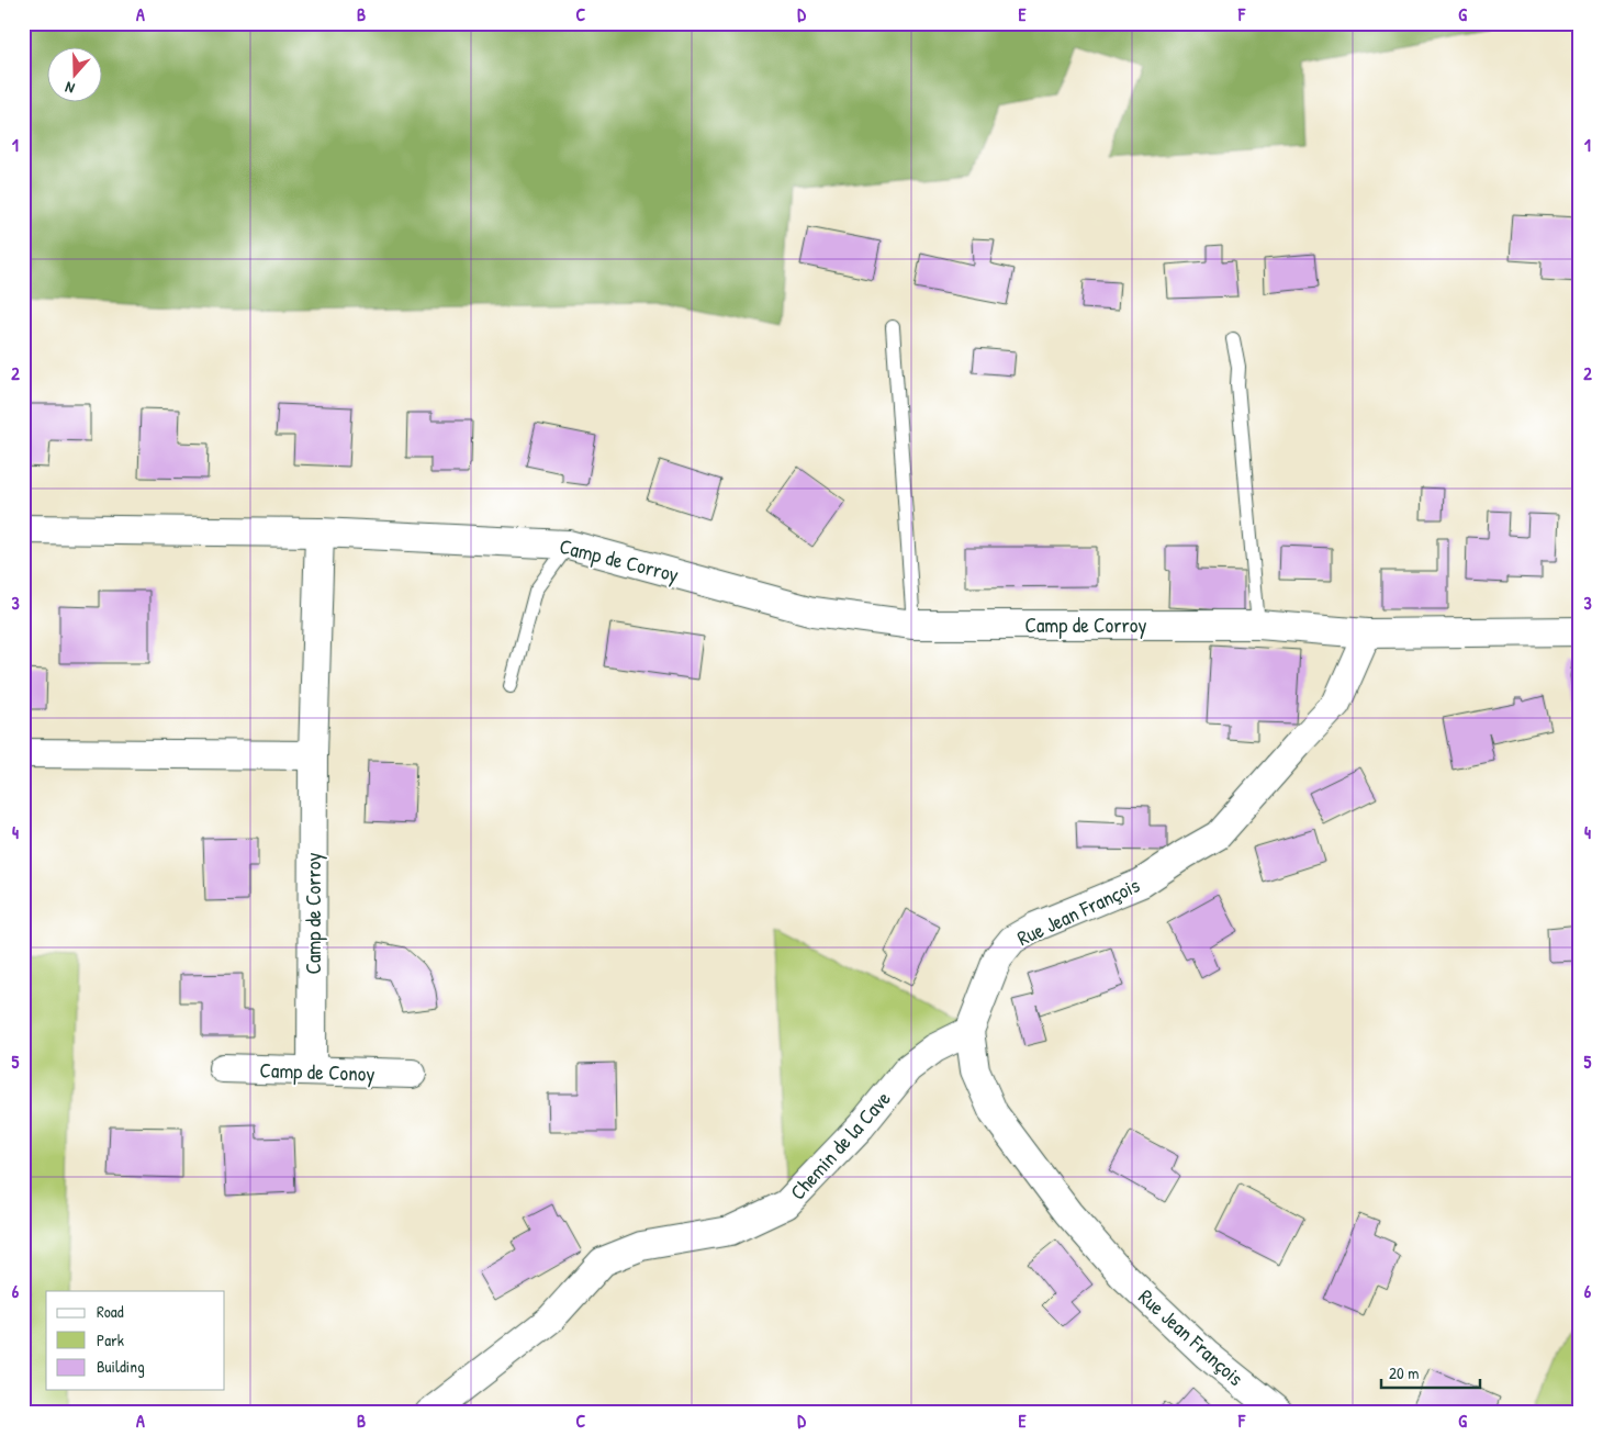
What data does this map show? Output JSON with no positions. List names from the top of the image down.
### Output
{
  "streets": {
    "street": [
      "Camp de Corroy",
      "Rue Jean François",
      "Camp de Conoy",
      "Chemin de la Cave"
    ]
  },
  "crossings": [
    ["Camp de Corroy", "Rue Jean François"],
    ["Camp de Corroy", "Camp de Conoy"],
    ["Rue Jean François", "Chemin de la Cave"]
  ],
  "legend": ["Road", "Park", "Building"],
  "scale_bar": "20 m",
  "north": "bottom",
  "grid": {
    "columns": [
      "A",
      "B",
      "C",
      "D",
      "E",
      "F",
      "G"
    ],
    "rows": [
      "1",
      "2",
      "3",
      "4",
      "5",
      "6"
    ]
  }
}
